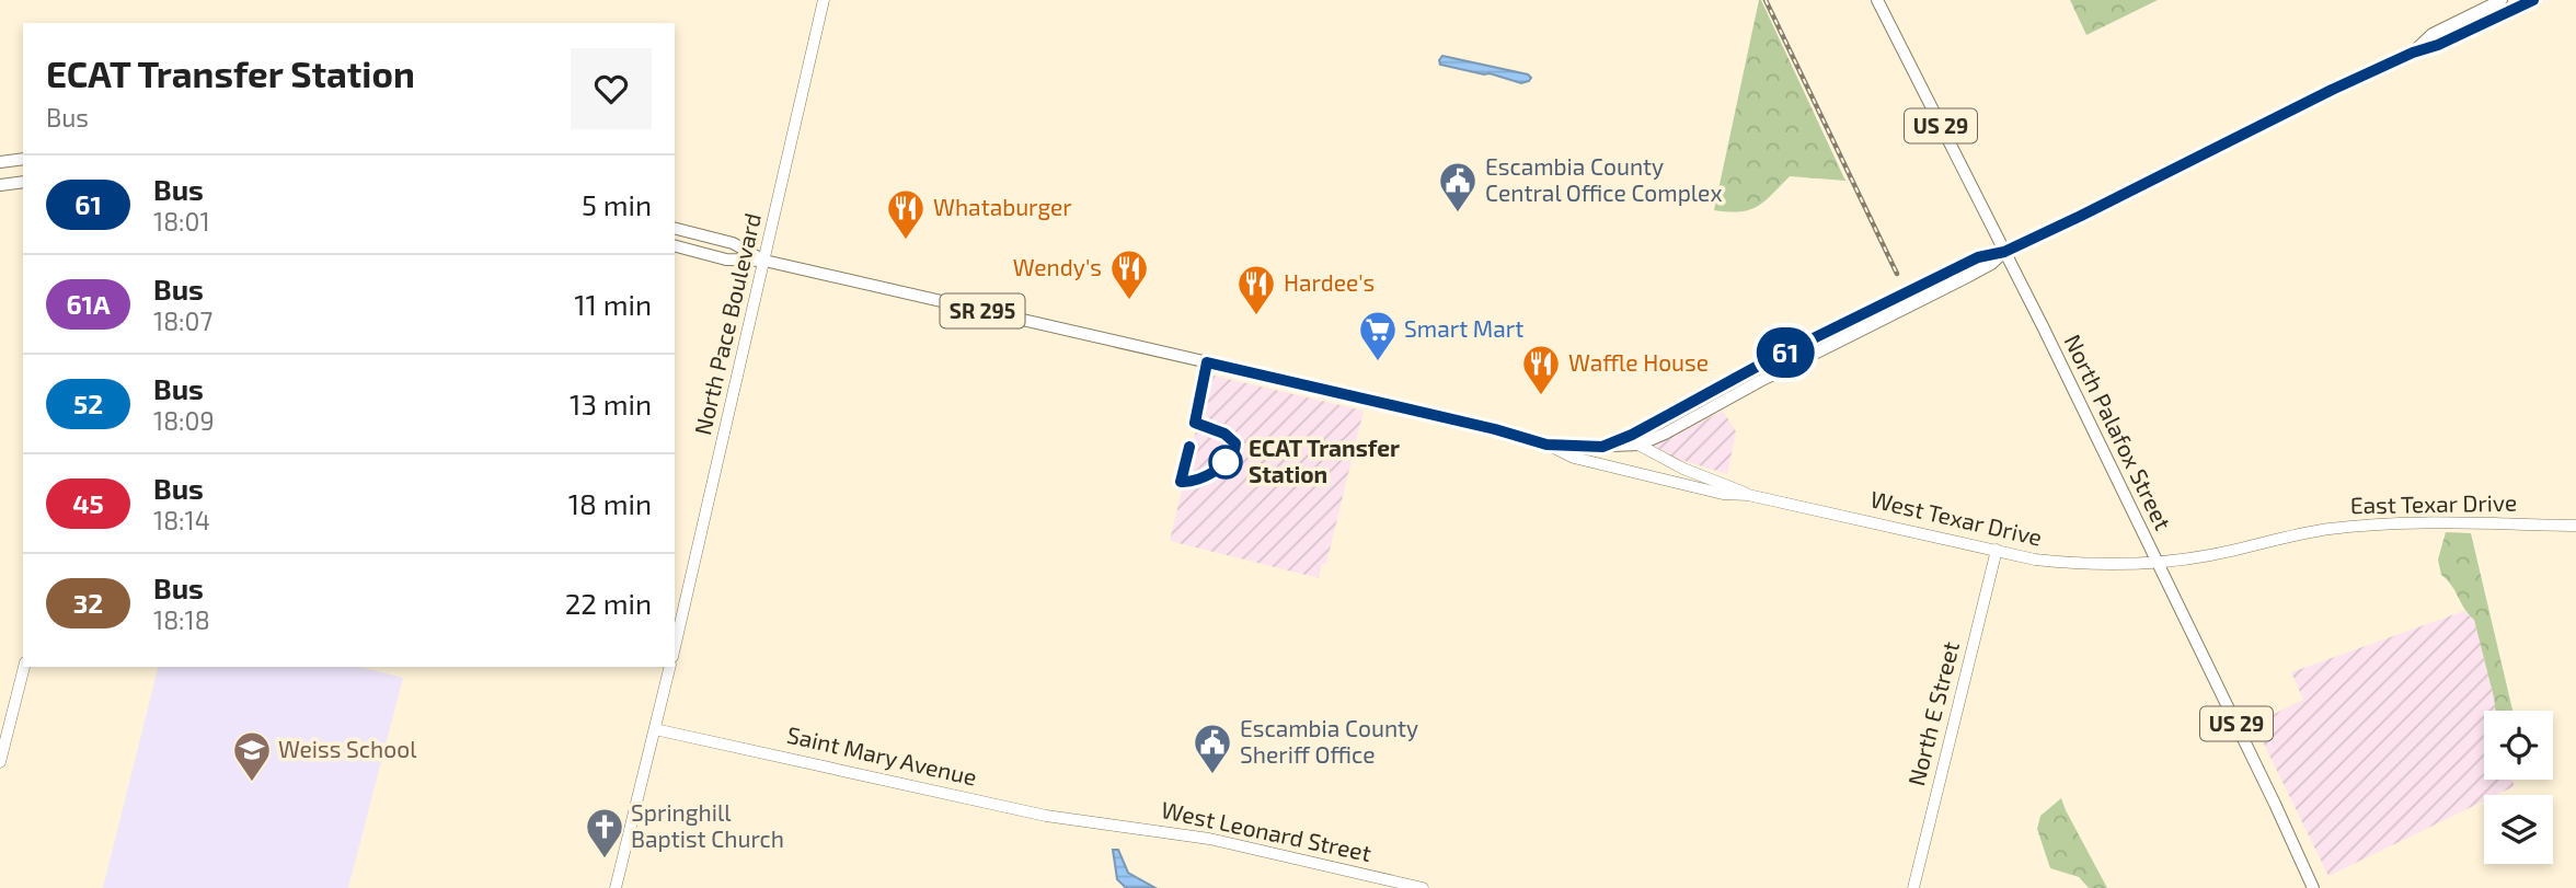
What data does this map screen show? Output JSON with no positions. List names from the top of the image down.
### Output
{
  "streets": {
    "main road": [
      "US 29",
      "SR 295",
      "North Pace Boulevard",
      "North Palafox Street",
      "East Texar Drive",
      "West Texar Drive",
      "North E Street",
      "Saint Mary Avenue",
      "West Leonard Street"
    ]
  },
  "crossings": [
    ["SR 295", "North Pace Boulevard"],
    ["SR 295", "North Palafox Street"],
    ["SR 295", "West Texar Drive"],
    ["North Palafox Street", "East Texar Drive"],
    ["North Palafox Street", "West Texar Drive"],
    ["East Texar Drive", "West Texar Drive"],
    ["West Texar Drive", "North E Street"],
    ["Saint Mary Avenue", "West Leonard Street"]
  ],
  "places": {
    "public building": ["Escambia County Central Office Complex", "Escambia County Sheriff Office"],
    "restaurant": [
      "Whataburger",
      "Wendy's",
      "Hardee's",
      "Waffle House"
    ],
    "supermarket": ["Smart Mart"],
    "other": ["ECAT Transfer Station"],
    "school or university": ["Weiss School"],
    "church": ["Springhill Baptist Church"]
  },
  "lines": ["bus line 61"],
  "page": {
    "on_map": "61",
    "heading": ["ECAT Transfer Station", "Bus"],
    "list": [
      {
        "mark": "61",
        "name": "Bus",
        "note": "18:01",
        "value": "5 min"
      },
      {
        "mark": "61A",
        "name": "Bus",
        "note": "18:07",
        "value": "11 min"
      },
      {
        "mark": "52",
        "name": "Bus",
        "note": "18:09",
        "value": "13 min"
      },
      {
        "mark": "45",
        "name": "Bus",
        "note": "18:14",
        "value": "18 min"
      },
      {
        "mark": "32",
        "name": "Bus",
        "note": "18:18",
        "value": "22 min"
      }
    ]
  }
}
